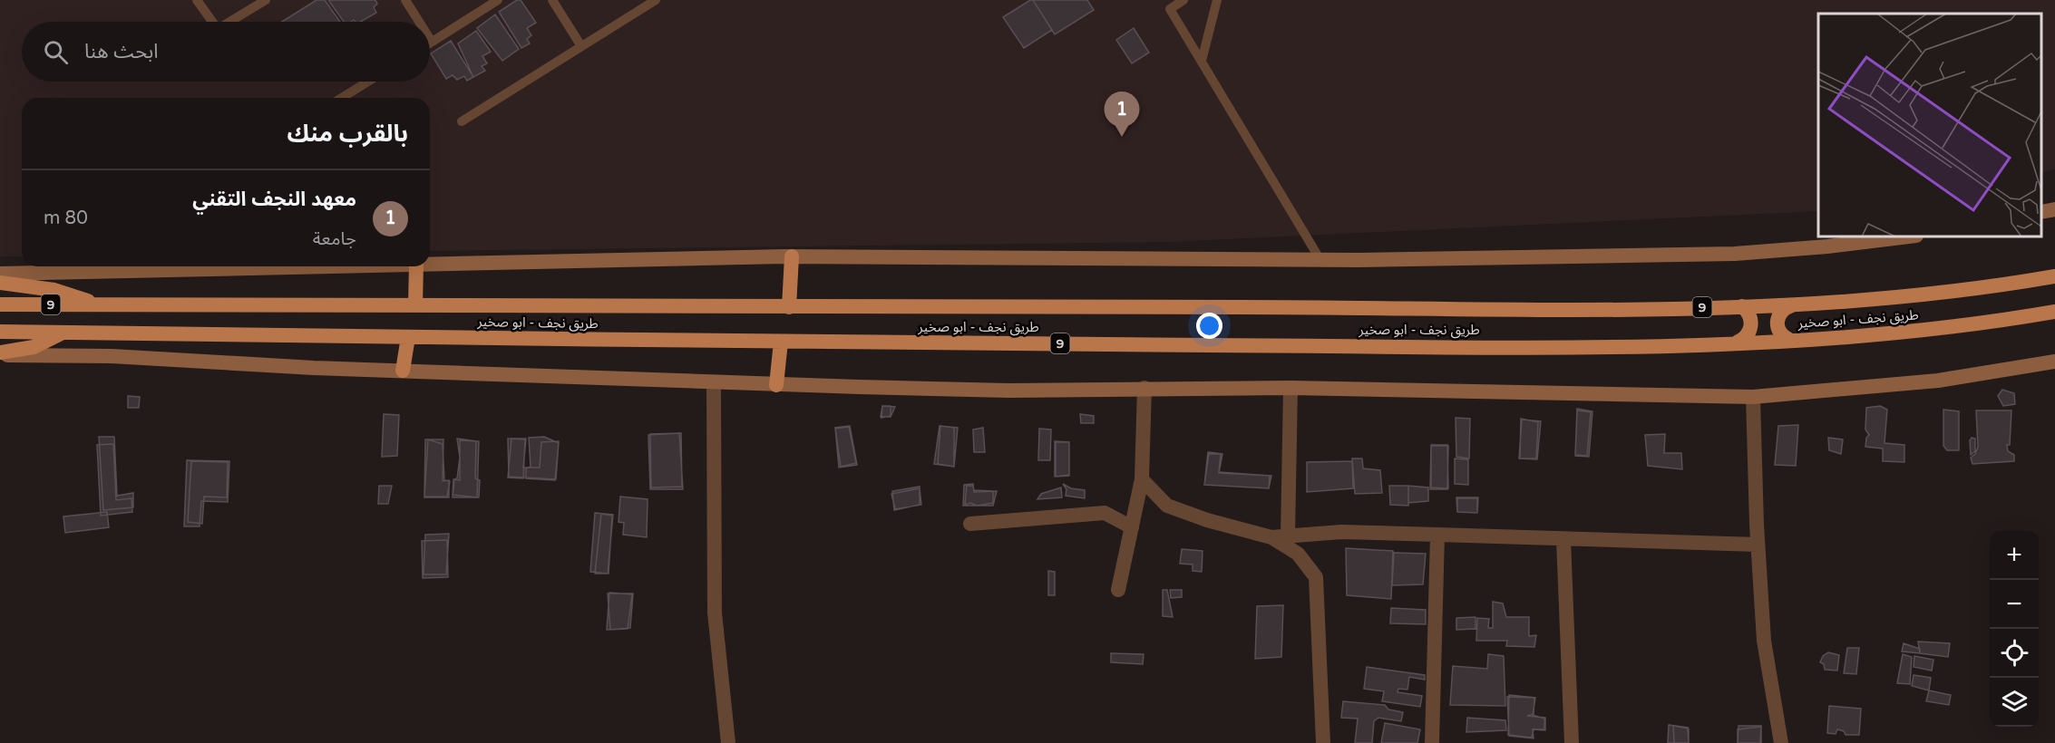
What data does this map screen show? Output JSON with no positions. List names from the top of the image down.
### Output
{
  "streets": {
    "highway": ["9", "طريق نجف - ابو صخير"]
  },
  "crossings": [
    ["9", "طريق نجف - ابو صخير"]
  ],
  "page": {
    "search": "ابحث هنا",
    "pins": "1",
    "heading": "بالقرب منك",
    "list": [
      {
        "mark": "1",
        "name": "معهد النجف التقني",
        "note": "جامعة",
        "value": "80 m"
      }
    ],
    "map_buttons": ["+", "−"]
  }
}
